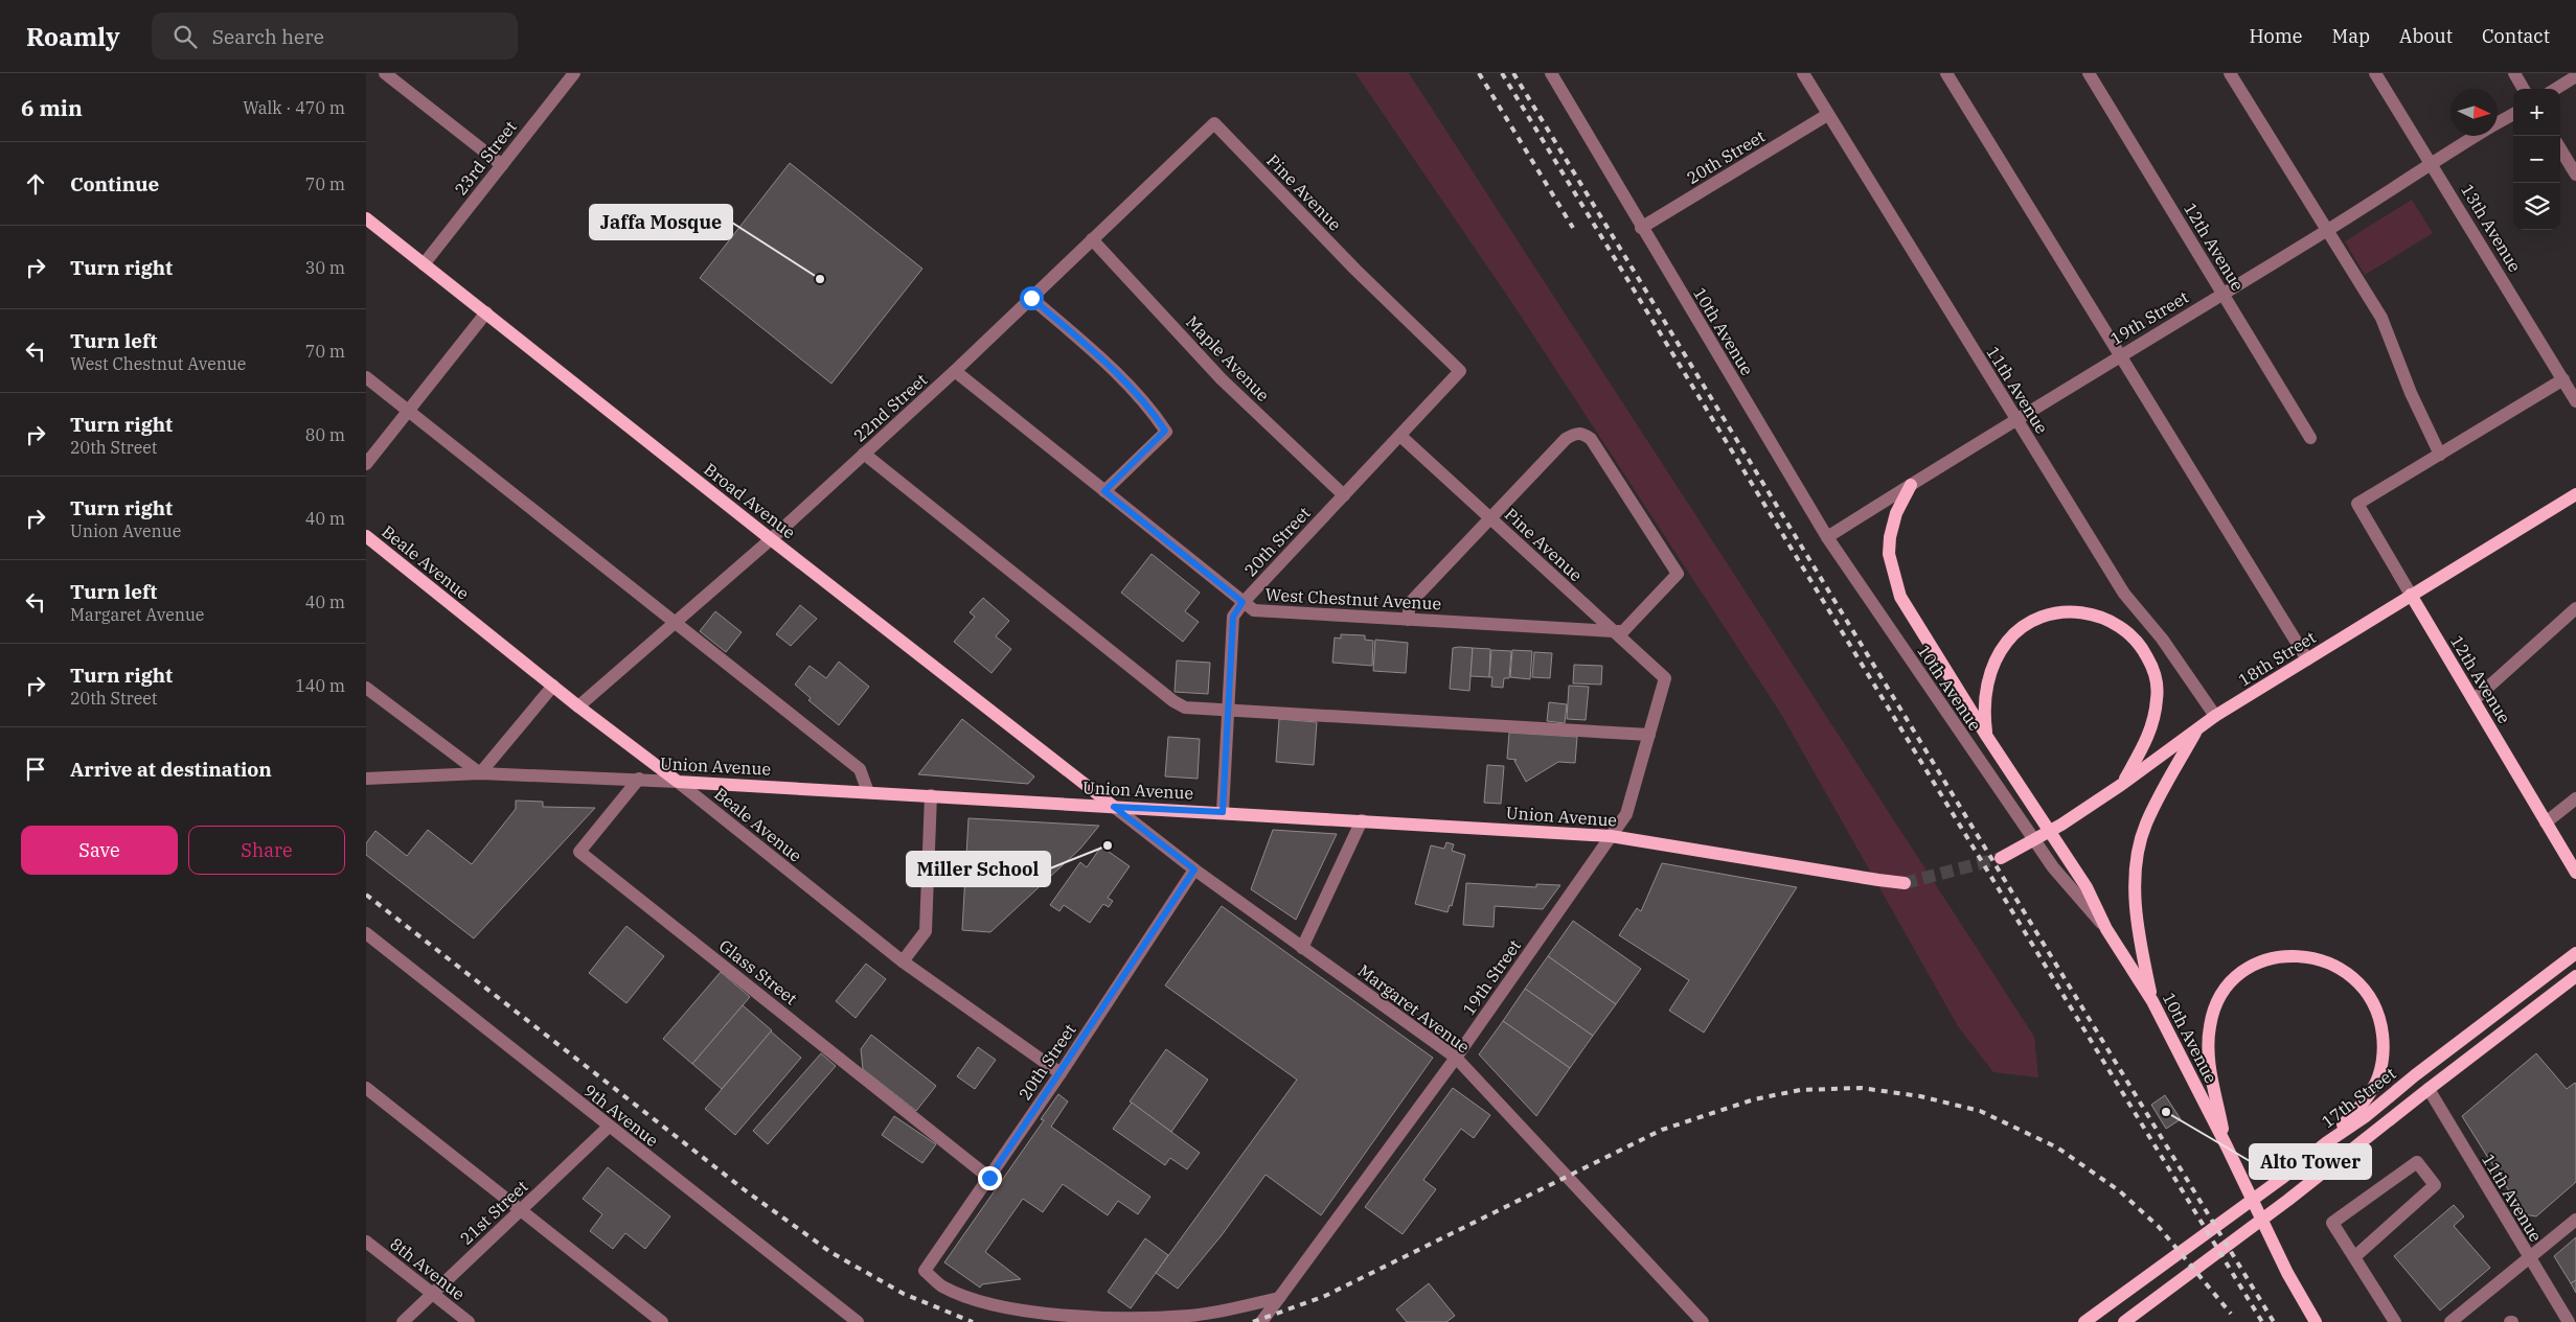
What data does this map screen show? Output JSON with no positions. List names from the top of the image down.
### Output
{
  "streets": {
    "main road": [
      "12th Avenue",
      "10th Avenue",
      "Broad Avenue",
      "Beale Avenue",
      "18th Street",
      "Union Avenue",
      "17th Street"
    ],
    "street": [
      "20th Street",
      "23rd Street",
      "Pine Avenue",
      "13th Avenue",
      "19th Street",
      "Maple Avenue",
      "11th Avenue",
      "22nd Street",
      "West Chestnut Avenue",
      "Glass Street",
      "Margaret Avenue",
      "9th Avenue",
      "21st Street",
      "8th Avenue"
    ]
  },
  "crossings": [
    ["20th Street", "Pine Avenue"],
    ["20th Street", "19th Street"],
    ["20th Street", "10th Avenue"],
    ["20th Street", "Maple Avenue"],
    ["20th Street", "11th Avenue"],
    ["20th Street", "Beale Avenue"],
    ["20th Street", "West Chestnut Avenue"],
    ["20th Street", "Union Avenue"],
    ["20th Street", "Glass Street"],
    ["20th Street", "Margaret Avenue"],
    ["23rd Street", "Broad Avenue"],
    ["Pine Avenue", "19th Street"],
    ["Pine Avenue", "22nd Street"],
    ["Pine Avenue", "West Chestnut Avenue"],
    ["13th Avenue", "19th Street"],
    ["12th Avenue", "19th Street"],
    ["12th Avenue", "18th Street"],
    ["19th Street", "10th Avenue"],
    ["19th Street", "11th Avenue"],
    ["19th Street", "Union Avenue"],
    ["19th Street", "Margaret Avenue"],
    ["Maple Avenue", "22nd Street"],
    ["11th Avenue", "18th Street"],
    ["11th Avenue", "17th Street"],
    ["22nd Street", "Broad Avenue"],
    ["22nd Street", "Beale Avenue"],
    ["22nd Street", "West Chestnut Avenue"],
    ["Broad Avenue", "Union Avenue"],
    ["Broad Avenue", "Margaret Avenue"],
    ["Beale Avenue", "Union Avenue"],
    ["Union Avenue", "Glass Street"],
    ["Union Avenue", "Margaret Avenue"],
    ["9th Avenue", "21st Street"],
    ["21st Street", "8th Avenue"]
  ],
  "places": ["Jaffa Mosque", "Miller School", "Alto Tower"],
  "north": "right",
  "page": {
    "header": "Roamly",
    "search": "Search here",
    "nav": [
      "Home",
      "Map",
      "About",
      "Contact"
    ],
    "heading": ["6 min", "Walk · 470 m"],
    "map_buttons": ["+", "−"],
    "list": [
      ["Continue", "70 m"],
      ["Turn right", "30 m"],
      ["Turn left", "West Chestnut Avenue", "70 m"],
      ["Turn right", "20th Street", "80 m"],
      ["Turn right", "Union Avenue", "40 m"],
      ["Turn left", "Margaret Avenue", "40 m"],
      ["Turn right", "20th Street", "140 m"],
      "Arrive at destination"
    ],
    "buttons": ["Save", "Share"]
  }
}
